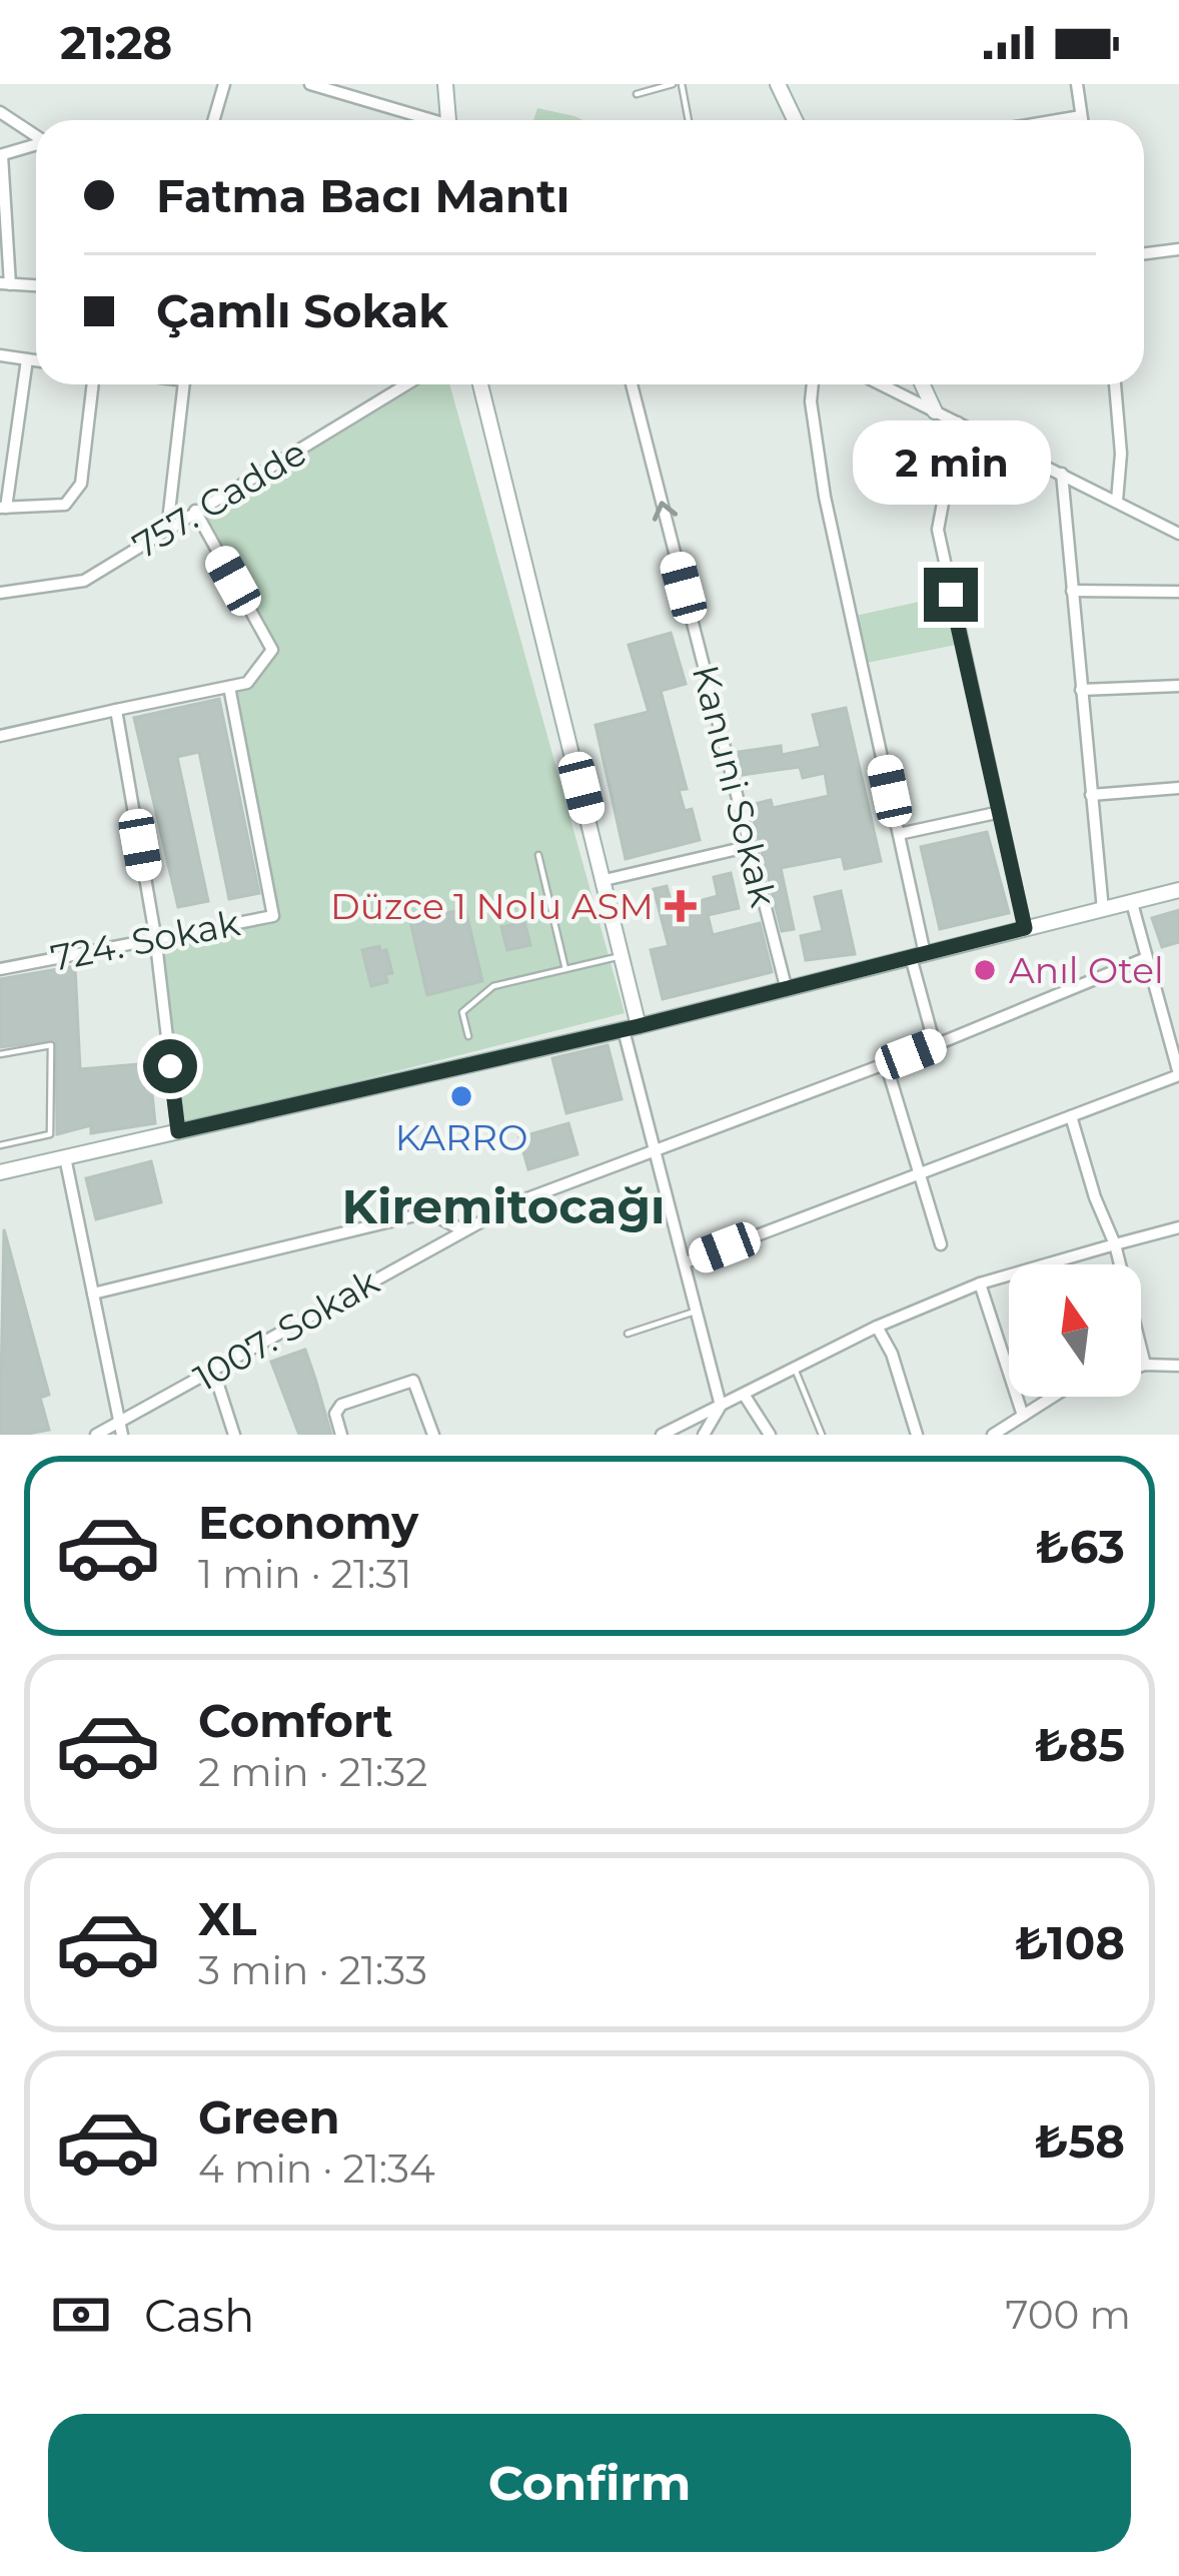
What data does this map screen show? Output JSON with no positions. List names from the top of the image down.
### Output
{
  "streets": {
    "street": [
      "757. Cadde",
      "Kanuni Sokak",
      "724. Sokak",
      "1007. Sokak"
    ]
  },
  "one_way": ["Kanuni Sokak"],
  "districts": ["Kiremitocağı"],
  "places": {
    "health": ["Düzce 1 Nolu ASM"],
    "other": ["Anıl Otel", "KARRO"]
  },
  "north": "top",
  "page": {
    "status": "21:28",
    "banner": ["Fatma Bacı Mantı", "Çamlı Sokak"],
    "bubble": "2 min",
    "list": [
      {
        "name": "Economy",
        "note": "1 min · 21:31",
        "value": "₺63"
      },
      {
        "name": "Comfort",
        "note": "2 min · 21:32",
        "value": "₺85"
      },
      {
        "name": "XL",
        "note": "3 min · 21:33",
        "value": "₺108"
      },
      {
        "name": "Green",
        "note": "4 min · 21:34",
        "value": "₺58"
      }
    ],
    "pay": ["Cash", "700 m"],
    "buttons": "Confirm"
  }
}
